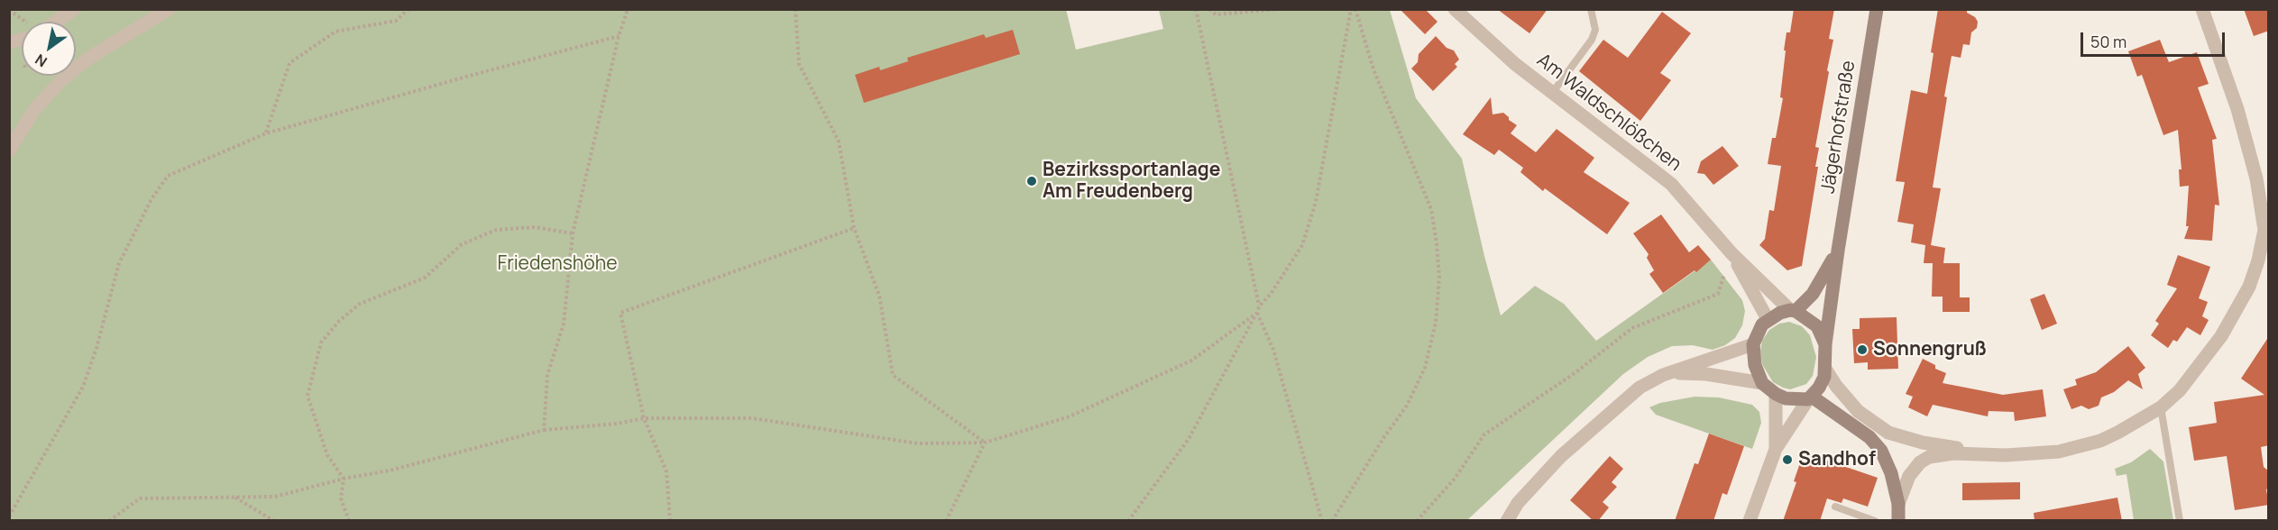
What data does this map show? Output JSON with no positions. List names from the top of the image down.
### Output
{
  "streets": {
    "main road": ["Jägerhofstraße"],
    "street": ["Am Waldschlößchen"]
  },
  "crossings": [
    ["Am Waldschlößchen", "Jägerhofstraße"]
  ],
  "parks": ["Friedenshöhe"],
  "places": ["Bezirkssportanlage Am Freudenberg", "Sonnengruß", "Sandhof"],
  "scale_bar": "50 m",
  "north": "bottom left"
}
